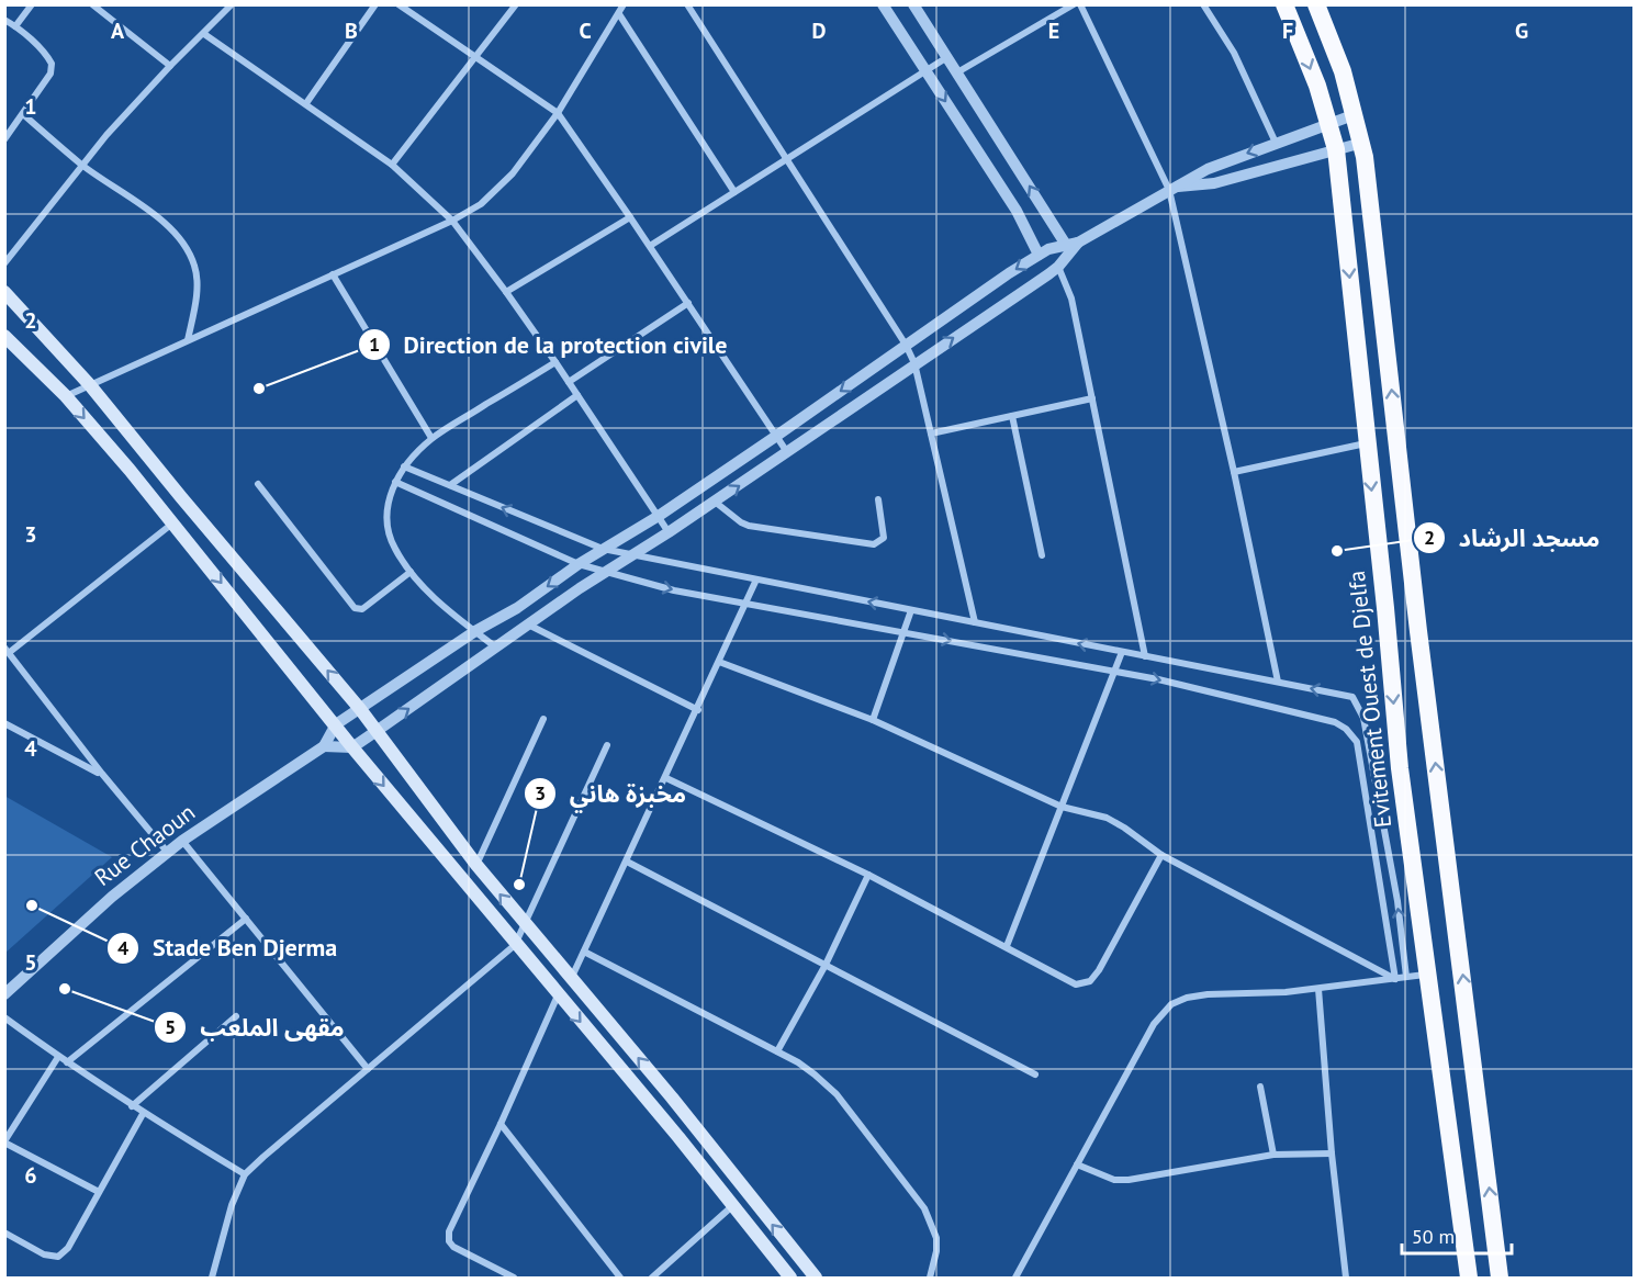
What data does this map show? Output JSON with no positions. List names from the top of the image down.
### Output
{
  "streets": {
    "highway": ["Evitement Ouest de Djelfa"],
    "street": ["Rue Chaoun"]
  },
  "places": [
    "Direction de la protection civile",
    "مسجد الرشاد",
    "مخبزة هاني",
    "Stade Ben Djerma",
    "مقهى الملعب"
  ],
  "scale_bar": "50 m",
  "grid": {
    "columns": [
      "A",
      "B",
      "C",
      "D",
      "E",
      "F",
      "G"
    ],
    "rows": [
      "1",
      "2",
      "3",
      "4",
      "5",
      "6"
    ]
  }
}
